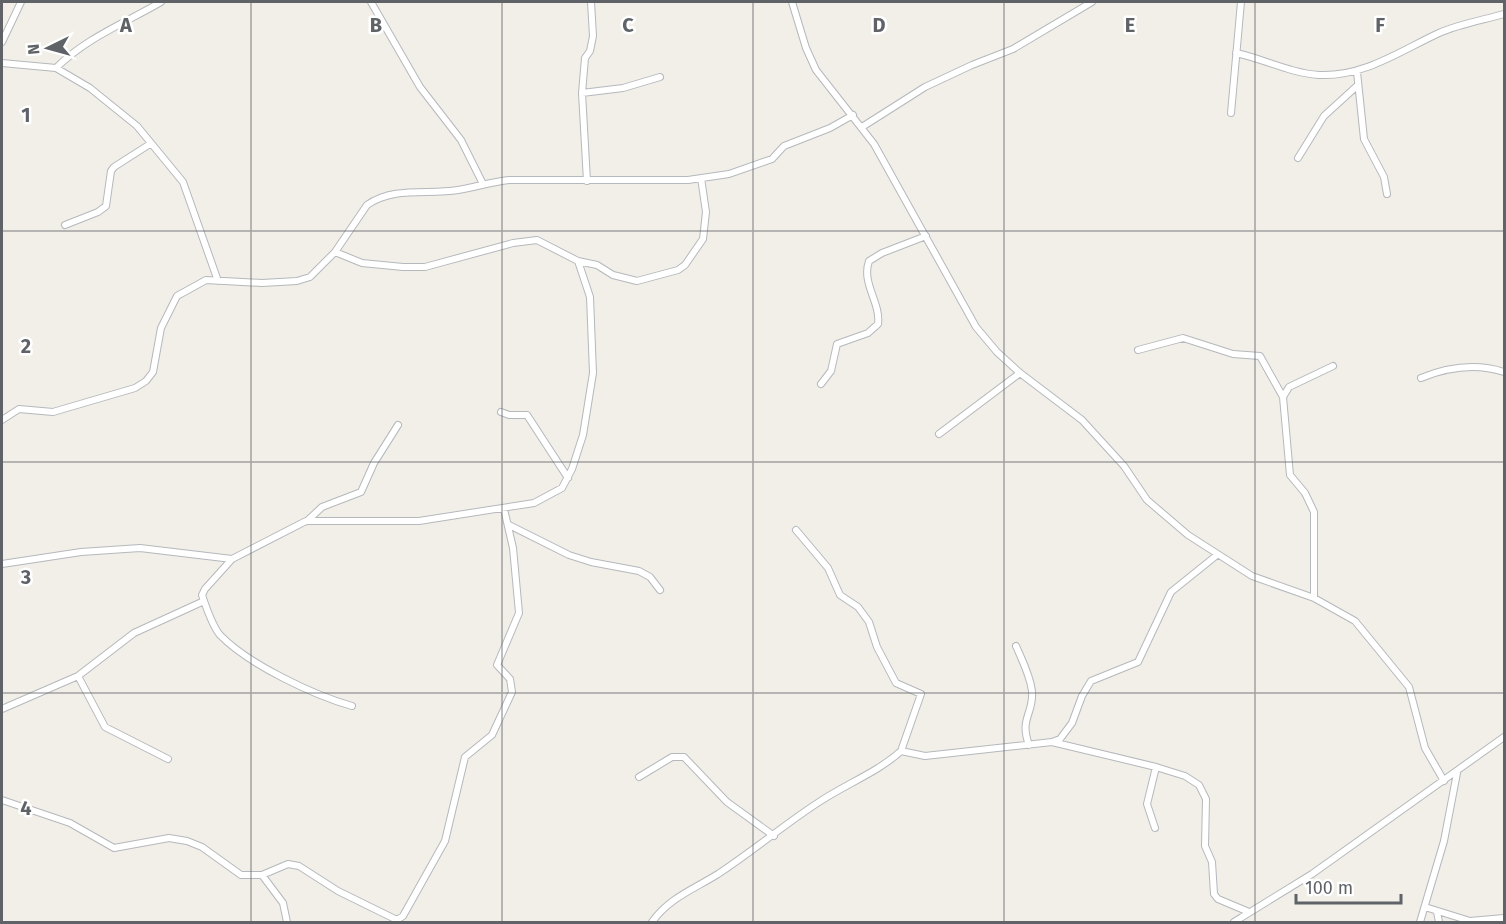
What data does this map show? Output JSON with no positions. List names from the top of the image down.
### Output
{
  "scale_bar": "100 m",
  "north": "left",
  "grid": {
    "columns": [
      "A",
      "B",
      "C",
      "D",
      "E",
      "F"
    ],
    "rows": [
      "1",
      "2",
      "3",
      "4"
    ]
  }
}
